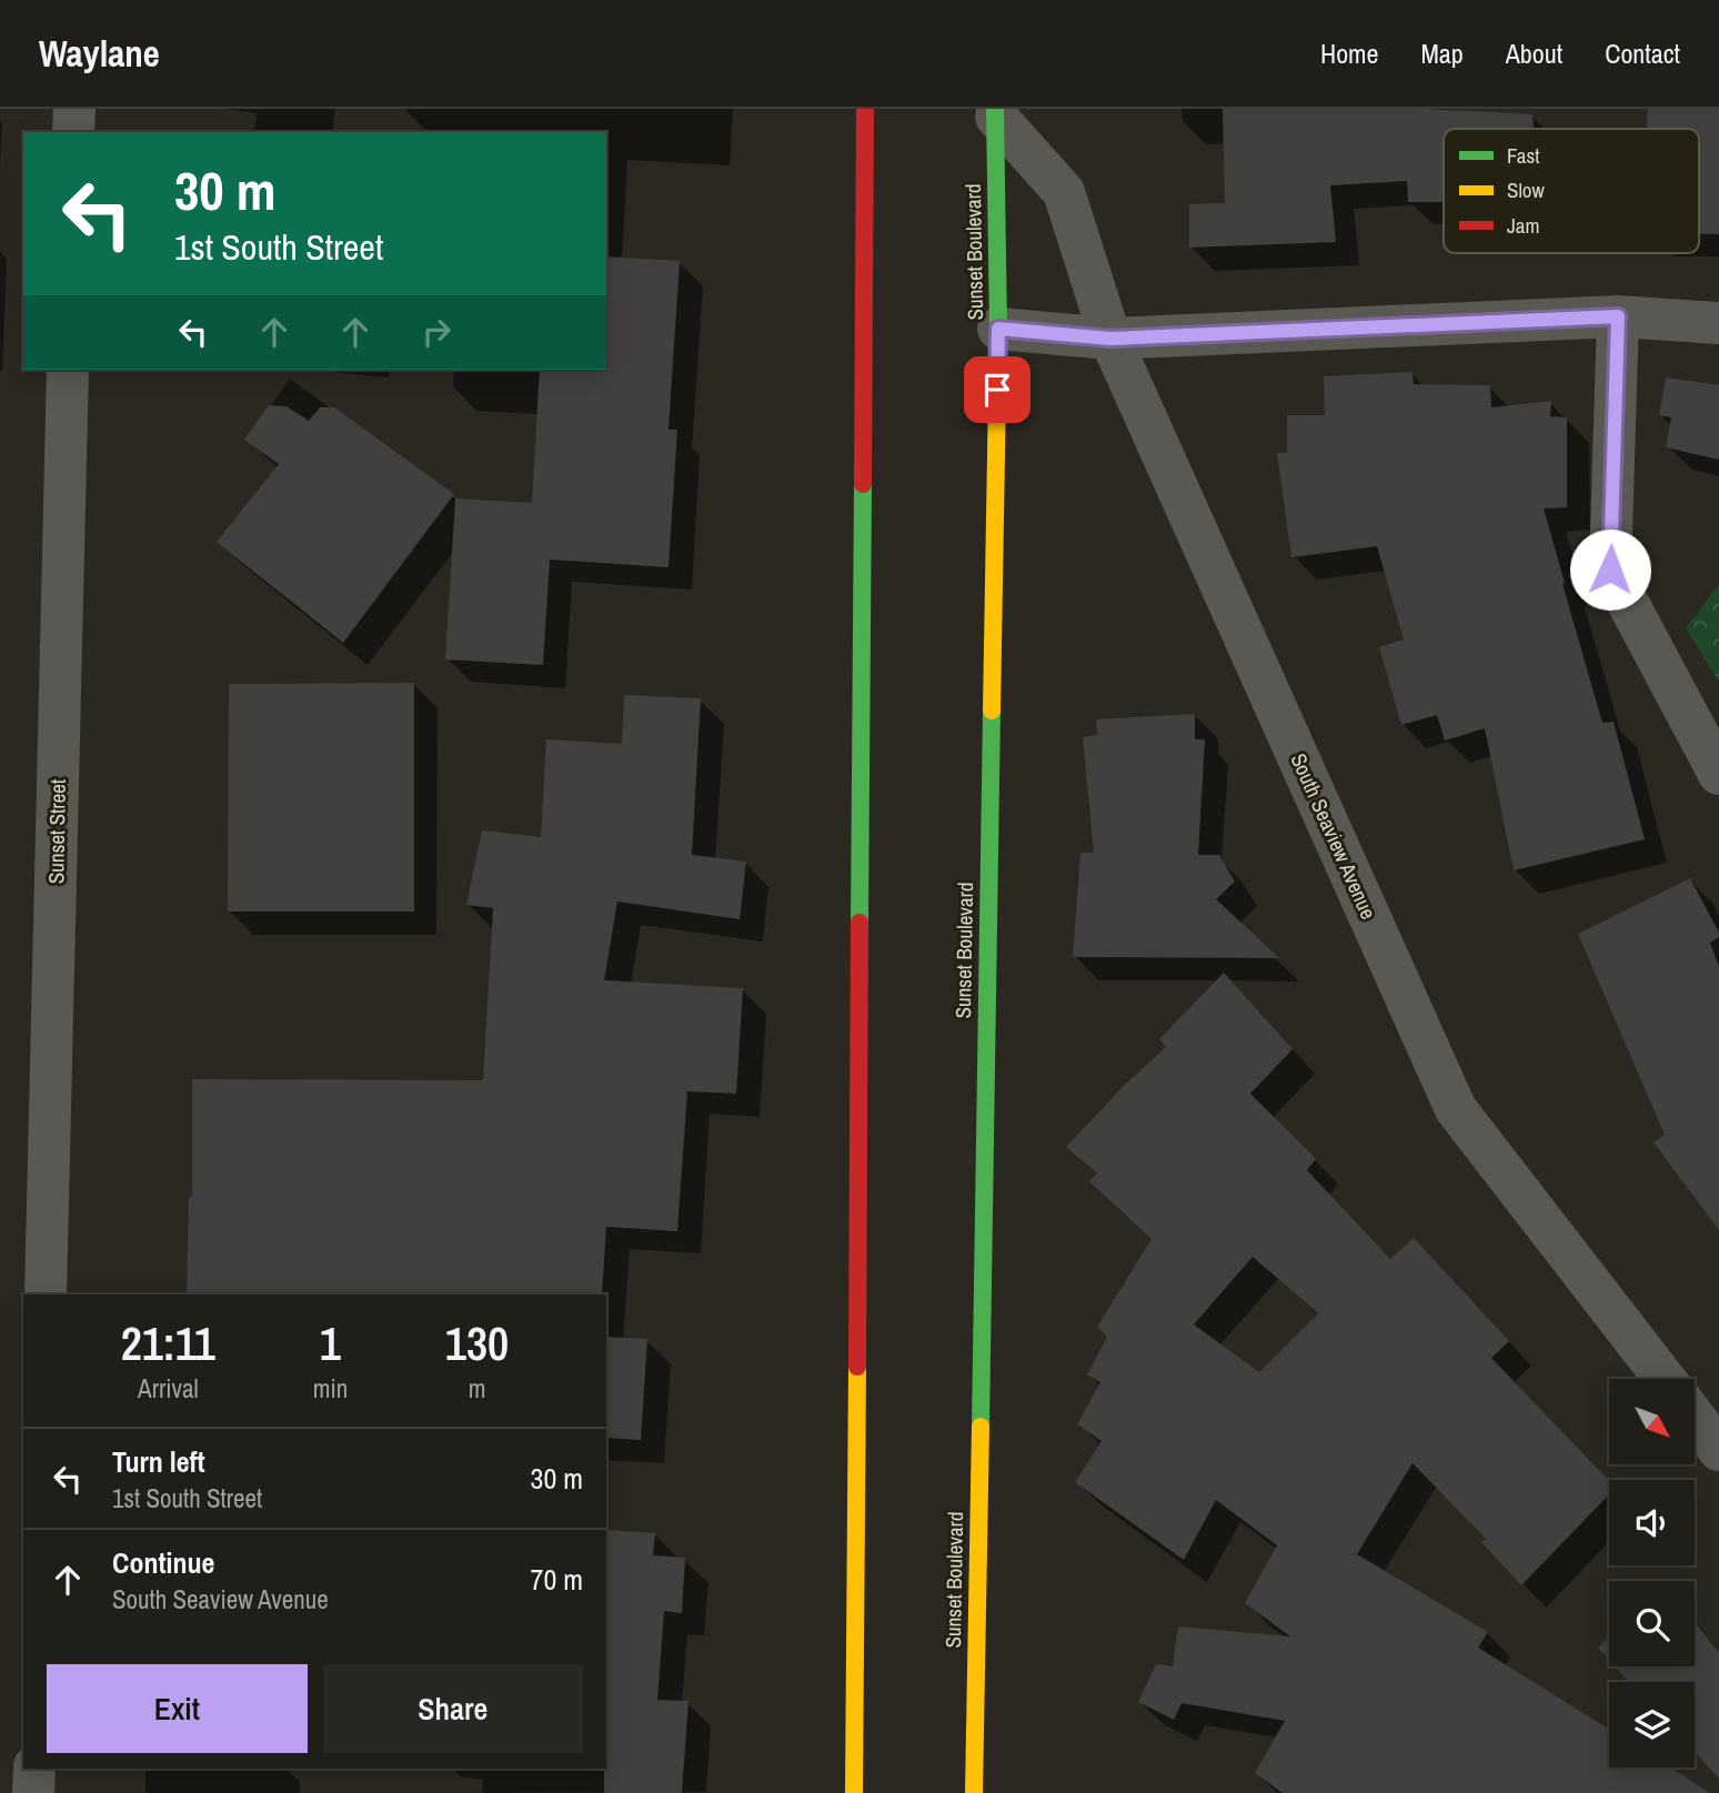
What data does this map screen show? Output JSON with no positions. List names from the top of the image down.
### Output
{
  "streets": {
    "main road": ["Sunset Boulevard"],
    "street": ["Sunset Street", "South Seaview Avenue"]
  },
  "crossings": [
    ["Sunset Boulevard", "South Seaview Avenue"]
  ],
  "legend": ["Fast", "Slow", "Jam"],
  "north": "bottom right",
  "page": {
    "header": "Waylane",
    "nav": [
      "Home",
      "Map",
      "About",
      "Contact"
    ],
    "turn": ["30 m", "1st South Street"],
    "eta": [
      "21:11",
      "Arrival",
      "1",
      "min",
      "130",
      "m"
    ],
    "list": [
      {
        "name": "Turn left",
        "note": "1st South Street",
        "value": "30 m"
      },
      {
        "name": "Continue",
        "note": "South Seaview Avenue",
        "value": "70 m"
      }
    ],
    "buttons": ["Exit", "Share"]
  }
}
